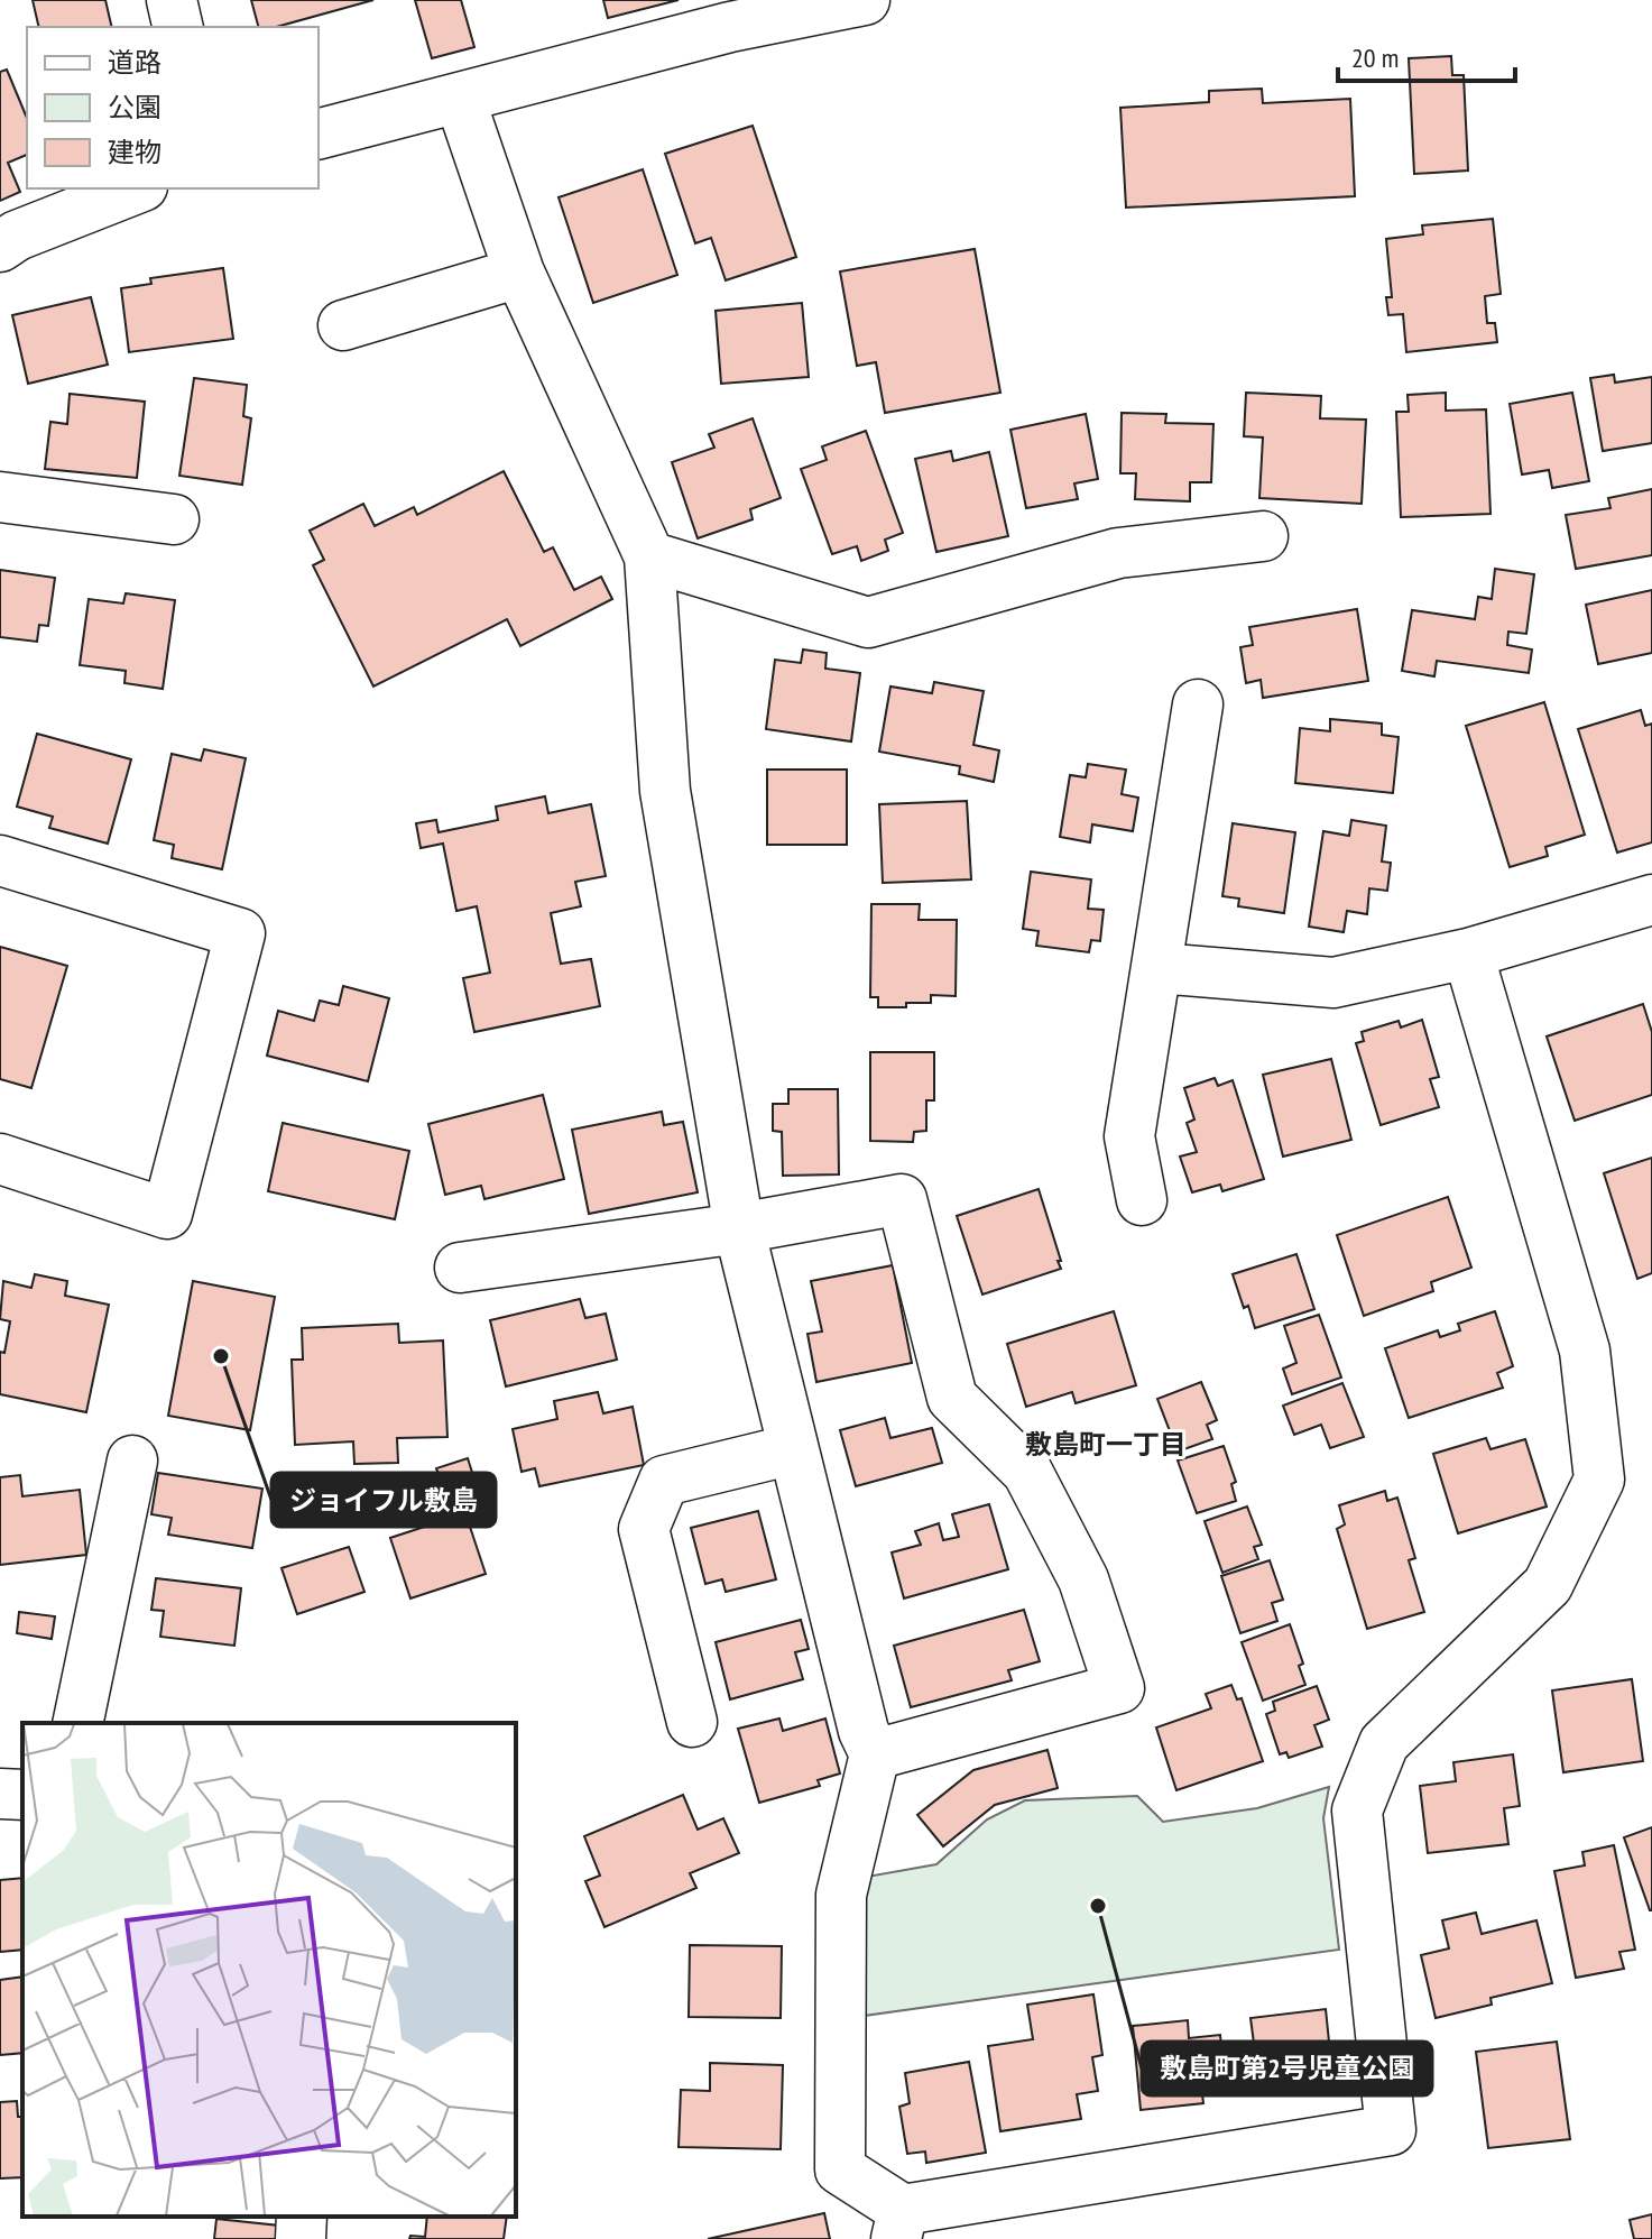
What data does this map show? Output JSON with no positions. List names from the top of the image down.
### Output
{
  "districts": ["敷島町一丁目"],
  "places": ["ジョイフル敷島", "敷島町第2号児童公園"],
  "legend": ["道路", "公園", "建物"],
  "scale_bar": "20 m"
}
